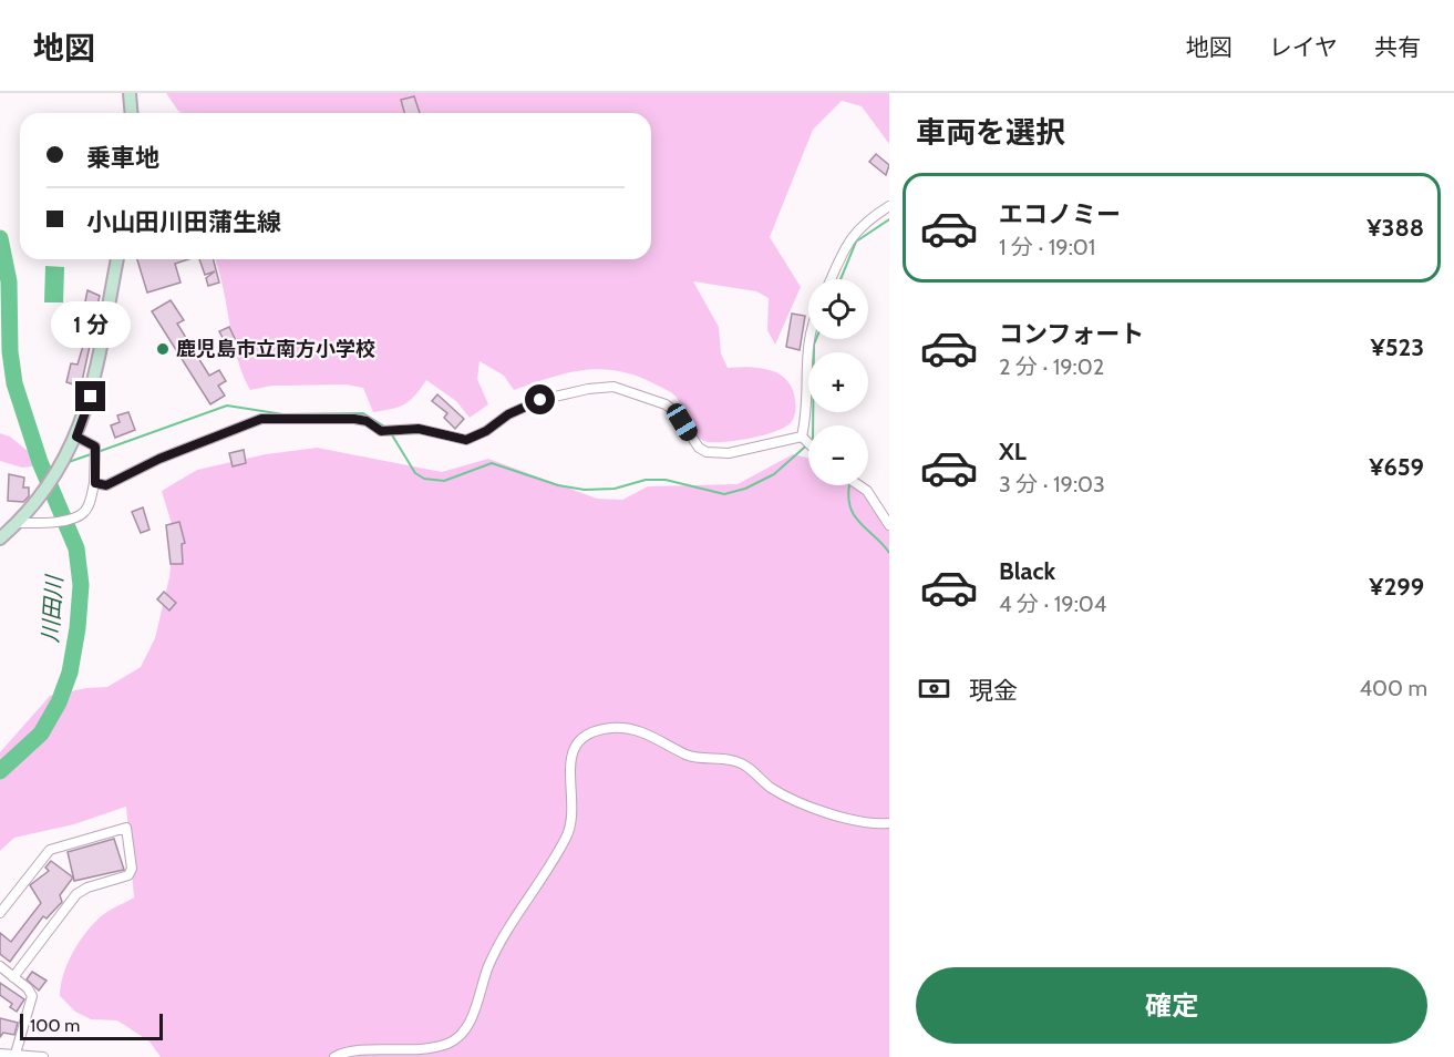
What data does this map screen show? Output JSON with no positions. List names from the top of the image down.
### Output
{
  "water": ["川田川"],
  "places": ["鹿児島市立南方小学校"],
  "scale_bar": "100 m",
  "page": {
    "header": "地図",
    "nav": ["地図", "レイヤ", "共有"],
    "heading": "車両を選択",
    "banner": ["乗車地", "小山田川田蒲生線"],
    "list": [
      {
        "name": "エコノミー",
        "note": "1 分 · 19:01",
        "value": "¥388"
      },
      {
        "name": "コンフォート",
        "note": "2 分 · 19:02",
        "value": "¥523"
      },
      {
        "name": "XL",
        "note": "3 分 · 19:03",
        "value": "¥659"
      },
      {
        "name": "Black",
        "note": "4 分 · 19:04",
        "value": "¥299"
      }
    ],
    "map_buttons": ["+", "−"],
    "bubble": "1 分",
    "pay": ["現金", "400 m"],
    "buttons": "確定",
    "scale": "100 m"
  }
}
